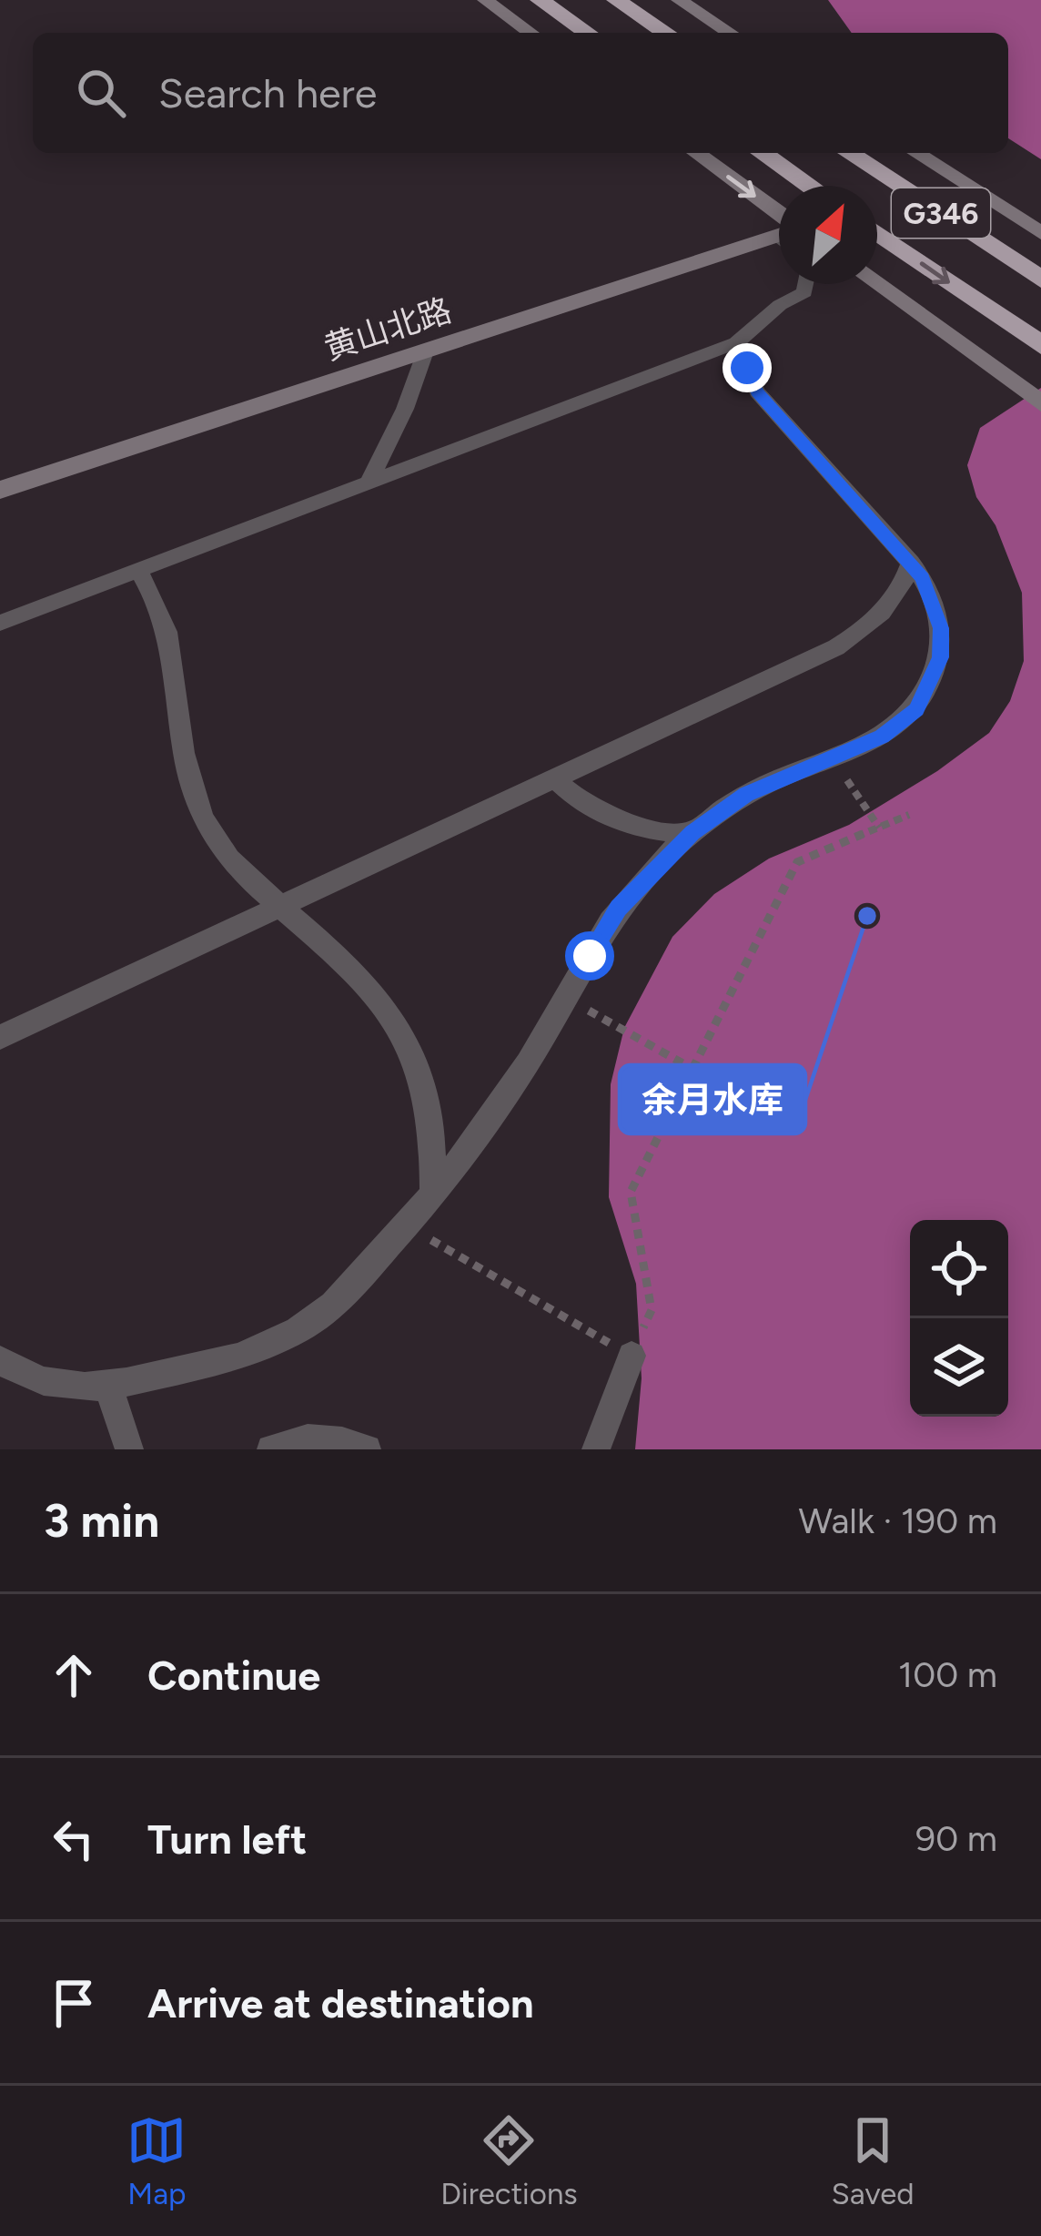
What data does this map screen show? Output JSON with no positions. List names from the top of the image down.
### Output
{
  "streets": {
    "highway": ["G346"],
    "street": ["黄山北路"]
  },
  "places": ["余月水库"],
  "north": "top right",
  "page": {
    "search": "Search here",
    "heading": ["3 min", "Walk · 190 m"],
    "list": [
      ["Continue", "100 m"],
      ["Turn left", "90 m"],
      "Arrive at destination"
    ],
    "nav": ["Map", "Directions", "Saved"]
  }
}
